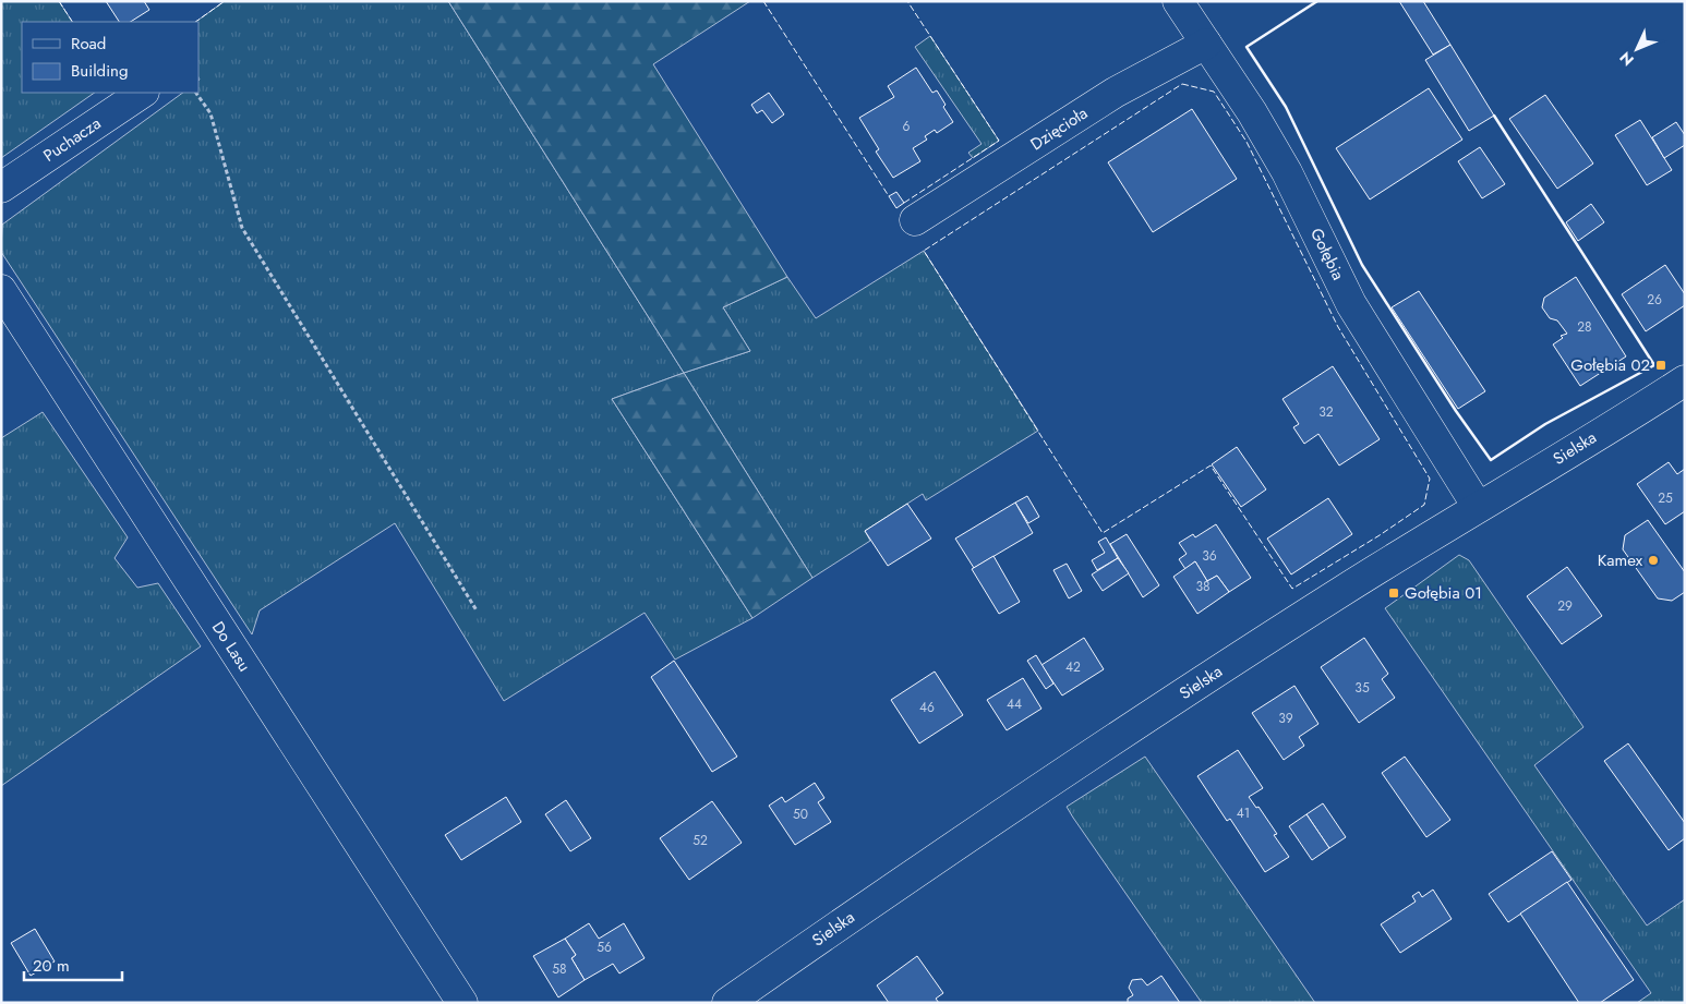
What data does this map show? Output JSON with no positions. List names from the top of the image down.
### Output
{
  "streets": {
    "street": [
      "Dzięcioła",
      "Puchacza",
      "Gołębia",
      "Sielska",
      "Do Lasu"
    ]
  },
  "crossings": [
    ["Dzięcioła", "Gołębia"],
    ["Gołębia", "Sielska"]
  ],
  "places": {
    "transit": ["Gołębia 02", "Gołębia 01"],
    "other": ["Kamex"]
  },
  "house_numbers": [
    "6",
    "26",
    "28",
    "32",
    "25",
    "36",
    "38",
    "29",
    "42",
    "35",
    "44",
    "46",
    "39",
    "41",
    "50",
    "52",
    "56",
    "58"
  ],
  "legend": ["Road", "Building"],
  "scale_bar": "20 m",
  "north": "bottom left"
}
